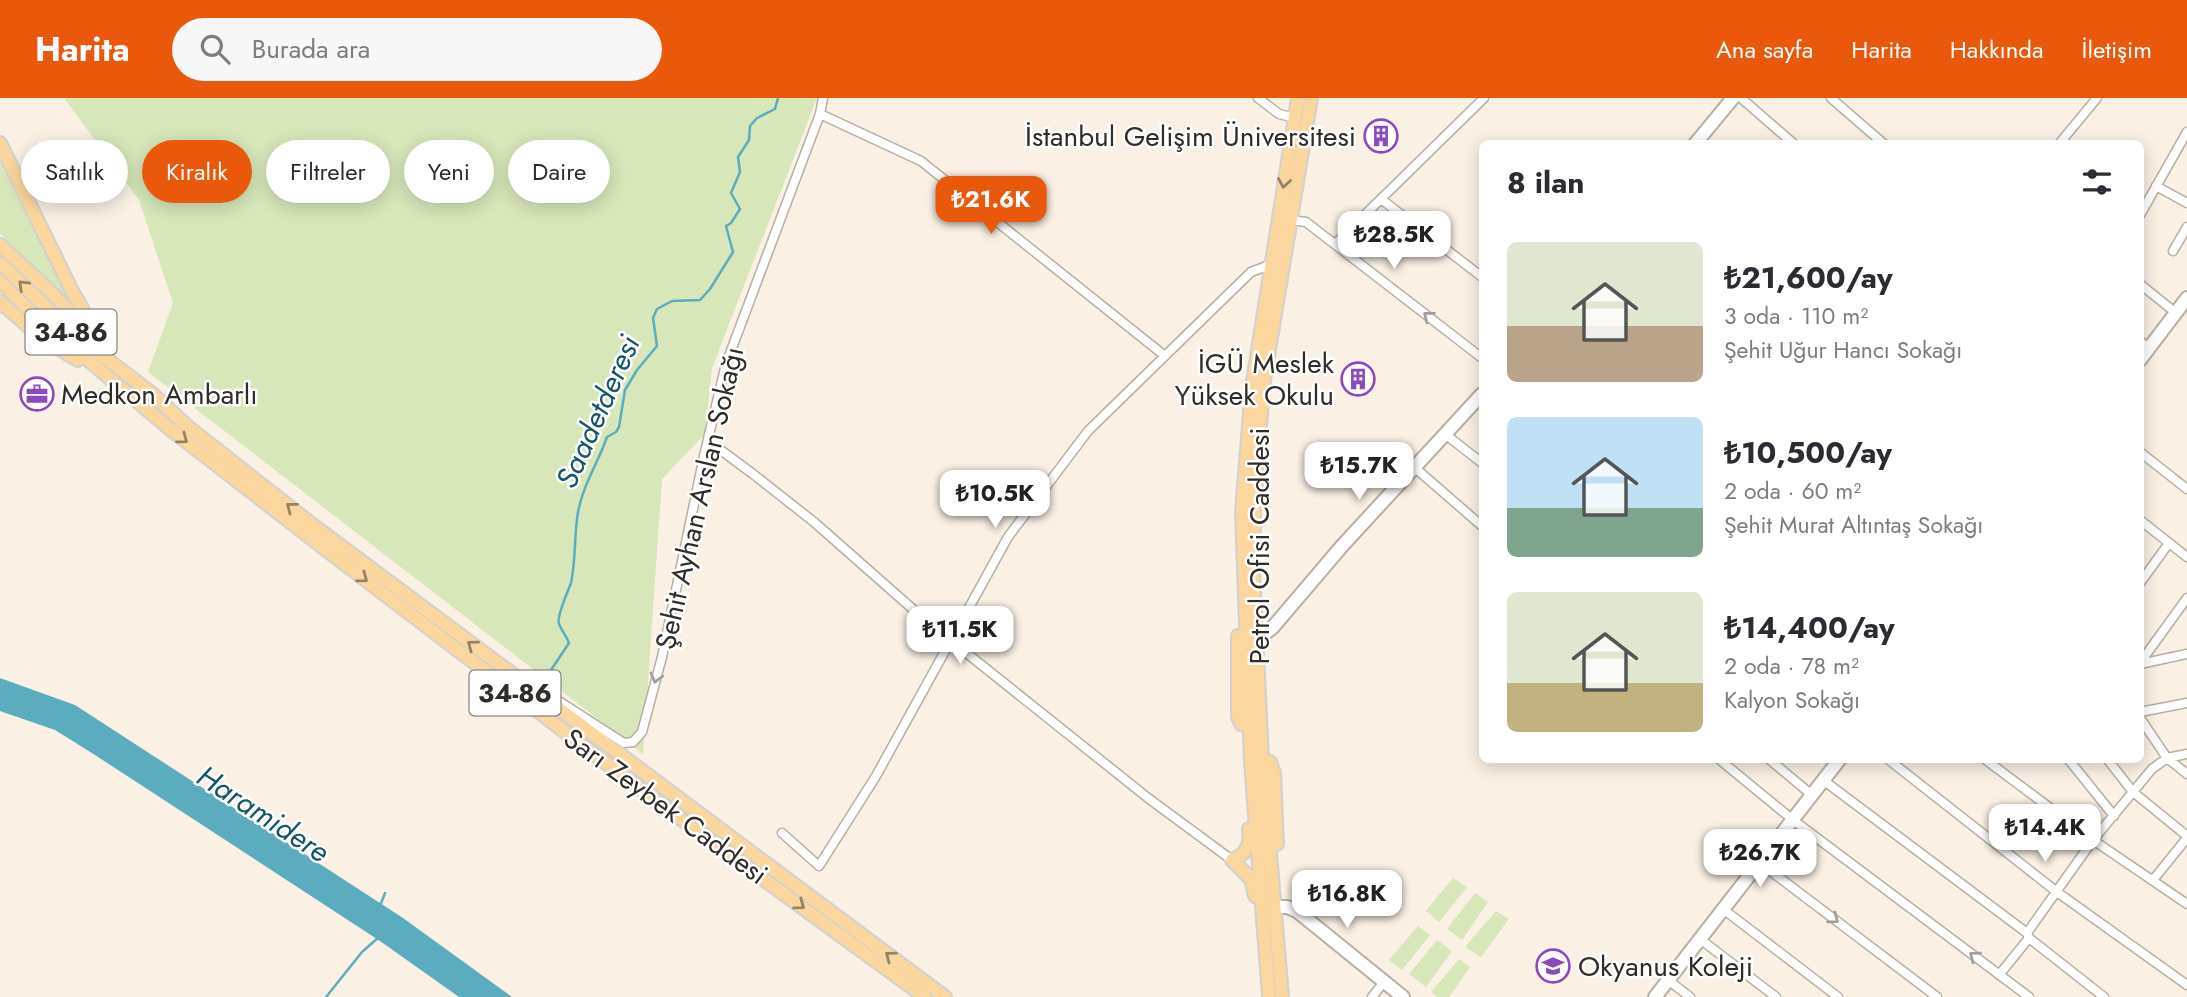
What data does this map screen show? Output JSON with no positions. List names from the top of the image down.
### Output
{
  "streets": {
    "main road": ["34-86", "Petrol Ofisi Caddesi", "Sarı Zeybek Caddesi"],
    "street": ["Şehit Ayhan Arslan Sokağı"]
  },
  "crossings": [
    ["34-86", "Sarı Zeybek Caddesi"],
    ["Şehit Ayhan Arslan Sokağı", "Sarı Zeybek Caddesi"]
  ],
  "water": ["Saadetderesi", "Haramidere"],
  "places": {
    "building": ["İstanbul Gelişim Üniversitesi", "İGÜ Meslek Yüksek Okulu"],
    "office": ["Medkon Ambarlı"],
    "school or university": ["Okyanus Koleji"]
  },
  "page": {
    "header": "Harita",
    "search": "Burada ara",
    "nav": [
      "Ana sayfa",
      "Harita",
      "Hakkında",
      "İletişim"
    ],
    "chip": [
      "Satılık",
      "Kiralık",
      "Filtreler",
      "Yeni",
      "Daire"
    ],
    "heading": "8 ilan",
    "price": [
      "₺21.6K",
      "₺28.5K",
      "₺15.7K",
      "₺10.5K",
      "₺11.5K",
      "₺14.4K",
      "₺26.7K",
      "₺16.8K"
    ],
    "list": [
      {
        "name": "₺21,600/ay",
        "note": "3 oda · 110 m² · Şehit Uğur Hancı Sokağı"
      },
      {
        "name": "₺10,500/ay",
        "note": "2 oda · 60 m² · Şehit Murat Altıntaş Sokağı"
      },
      {
        "name": "₺14,400/ay",
        "note": "2 oda · 78 m² · Kalyon Sokağı"
      }
    ]
  }
}
